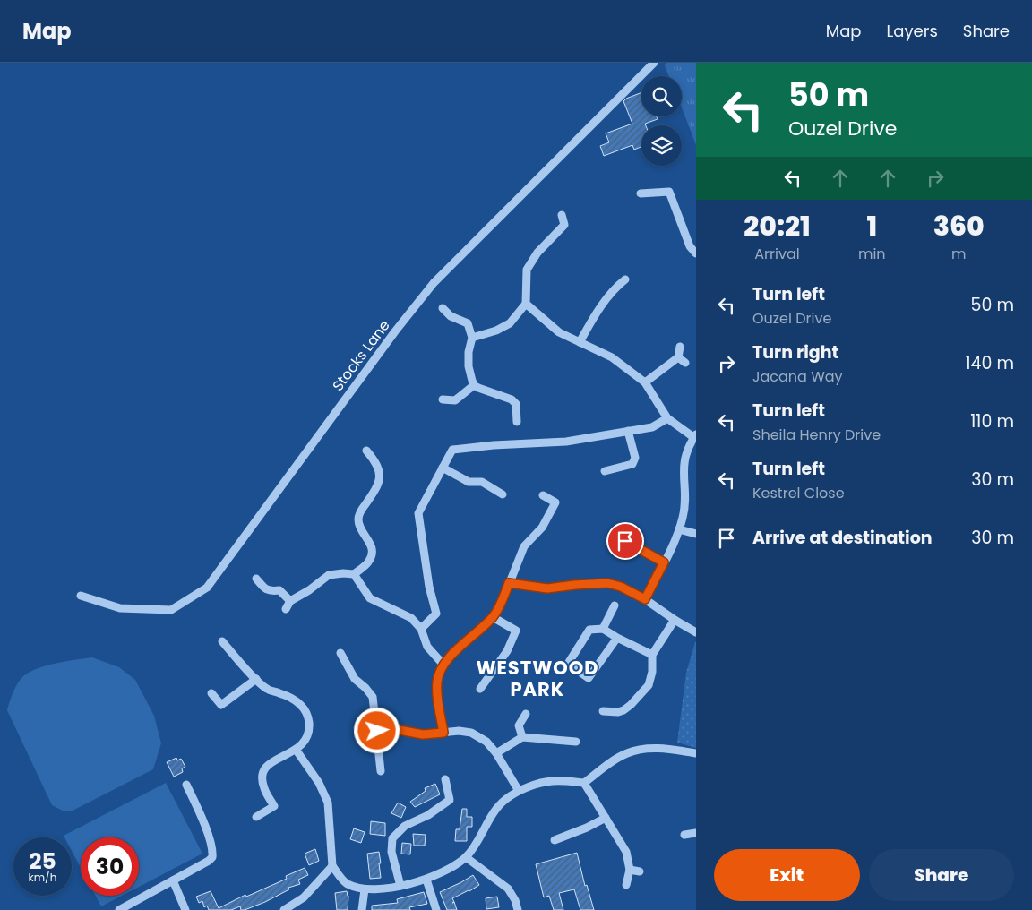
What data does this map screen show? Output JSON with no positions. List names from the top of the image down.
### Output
{
  "streets": {
    "street": ["Stocks Lane"]
  },
  "districts": ["WESTWOOD PARK"],
  "page": {
    "header": "Map",
    "nav": ["Map", "Layers", "Share"],
    "turn": ["50 m", "Ouzel Drive"],
    "eta": [
      "20:21",
      "Arrival",
      "1",
      "min",
      "360",
      "m"
    ],
    "list": [
      {
        "name": "Turn left",
        "note": "Ouzel Drive",
        "value": "50 m"
      },
      {
        "name": "Turn right",
        "note": "Jacana Way",
        "value": "140 m"
      },
      {
        "name": "Turn left",
        "note": "Sheila Henry Drive",
        "value": "110 m"
      },
      {
        "name": "Turn left",
        "note": "Kestrel Close",
        "value": "30 m"
      },
      {
        "name": "Arrive at destination",
        "value": "30 m"
      }
    ],
    "speed": "25 km/h",
    "limit": "30",
    "buttons": ["Exit", "Share"]
  }
}
